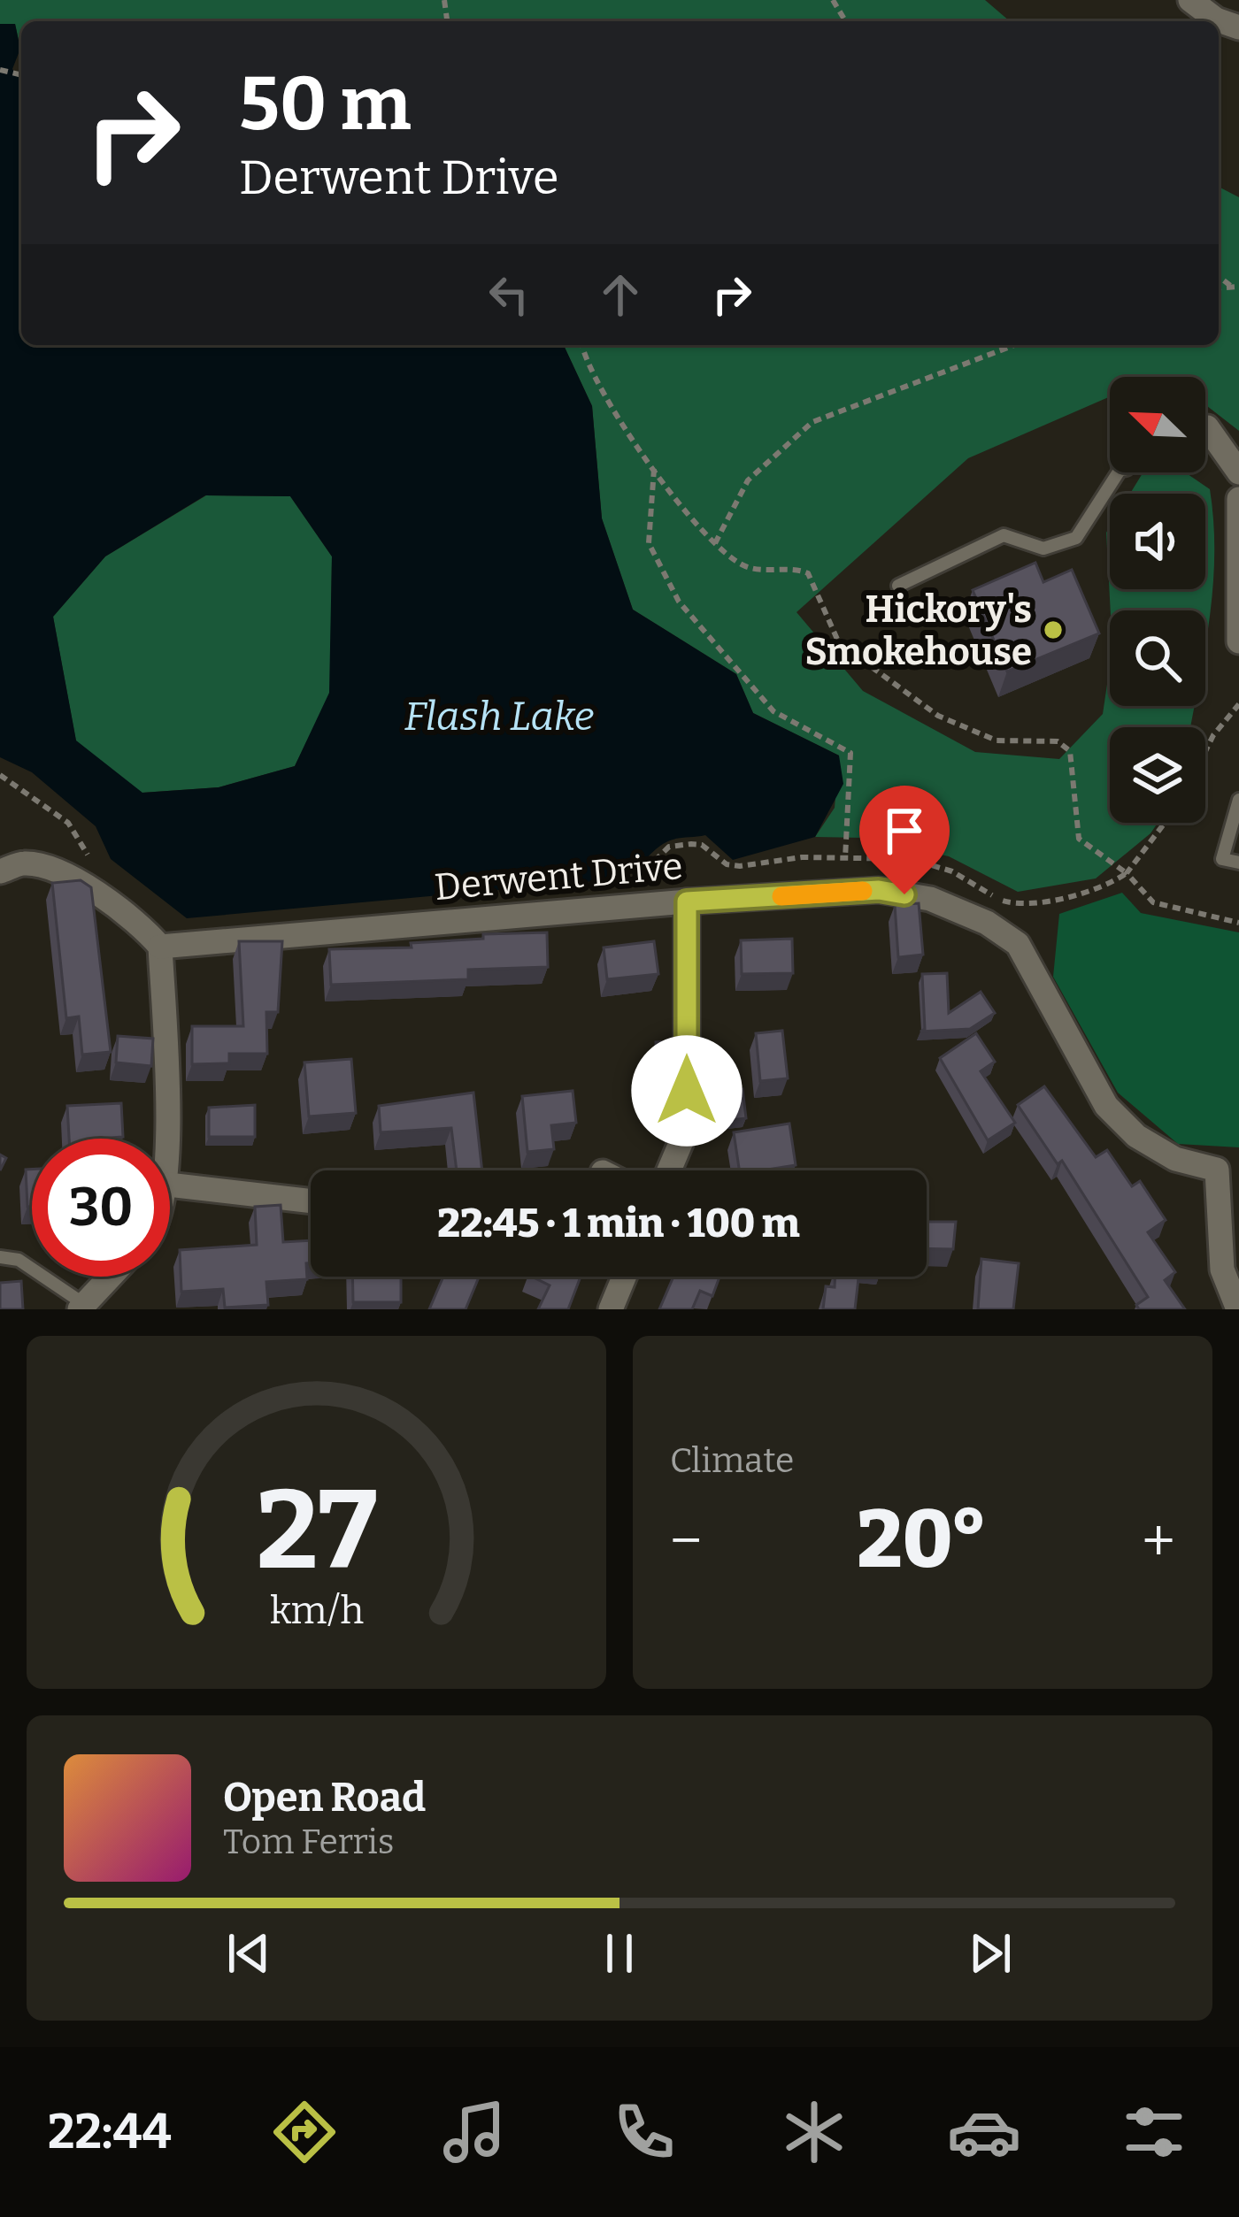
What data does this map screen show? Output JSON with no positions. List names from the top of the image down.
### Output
{
  "streets": {
    "street": ["Derwent Drive"]
  },
  "water": ["Flash Lake"],
  "places": ["Hickory's Smokehouse"],
  "north": "top left",
  "page": {
    "turn": ["50 m", "Derwent Drive"],
    "limit": "30",
    "trip": "22:45 · 1 min · 100 m",
    "tile": "Climate",
    "heat": ["−", "20°", "+"],
    "song": ["Open Road", "Tom Ferris"],
    "tabs": "22:44",
    "gauge": ["27", "km/h"]
  }
}
